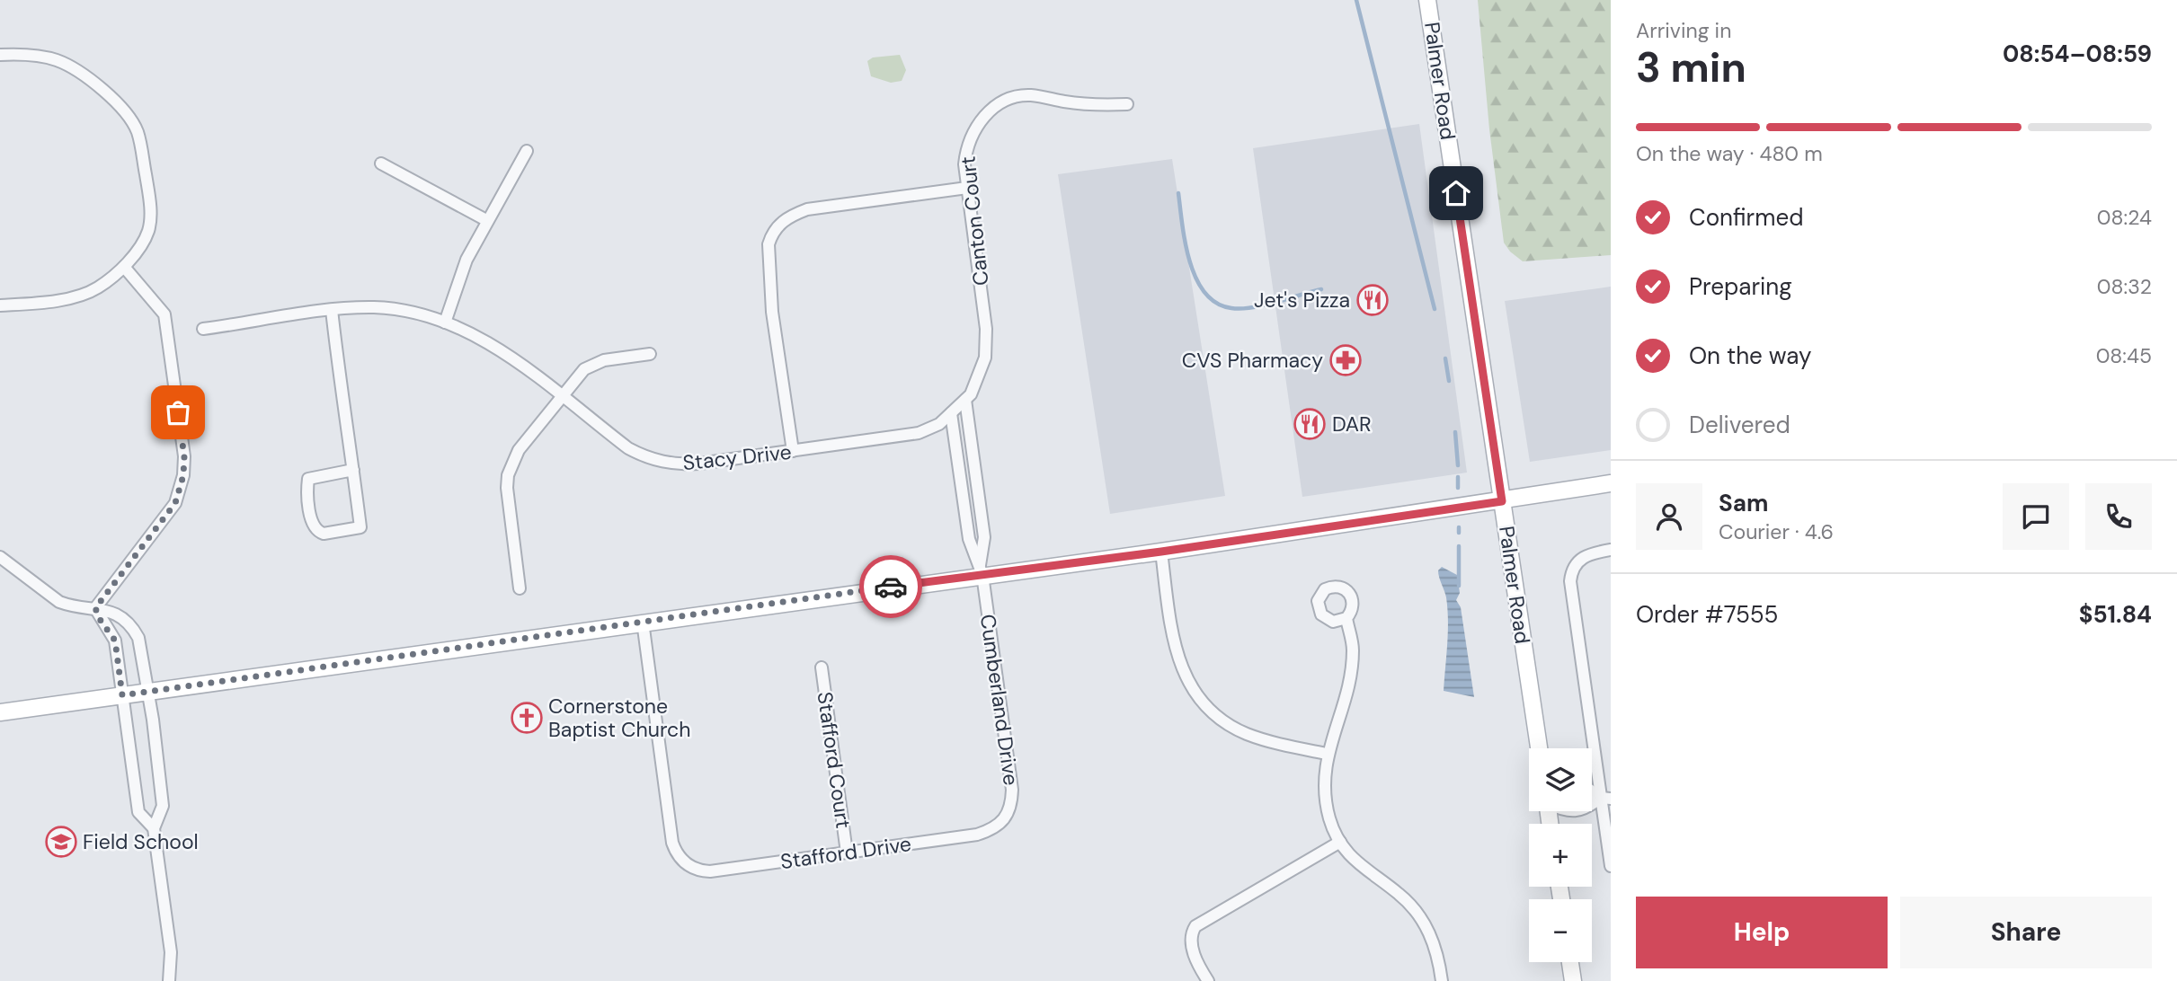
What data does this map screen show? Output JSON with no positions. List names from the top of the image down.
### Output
{
  "streets": {
    "main road": ["Palmer Road"],
    "street": [
      "Canton Court",
      "Stacy Drive",
      "Cumberland Drive",
      "Stafford Court",
      "Stafford Drive"
    ]
  },
  "crossings": [
    ["Canton Court", "Stacy Drive"],
    ["Cumberland Drive", "Stafford Drive"],
    ["Stafford Court", "Stafford Drive"]
  ],
  "places": {
    "restaurant": ["Jet's Pizza", "DAR"],
    "pharmacy": ["CVS Pharmacy"],
    "church": ["Cornerstone Baptist Church"],
    "school or university": ["Field School"]
  },
  "page": {
    "heading": ["3 min", "Arriving in", "08:54–08:59"],
    "panel": [
      "Sam",
      "Courier · 4.6",
      "Order #7555",
      "$51.84"
    ],
    "bar": "On the way · 480 m",
    "list": [
      ["Confirmed", "08:24"],
      ["Preparing", "08:32"],
      ["On the way", "08:45"],
      "Delivered"
    ],
    "map_buttons": ["+", "−"],
    "buttons": ["Help", "Share"]
  }
}
